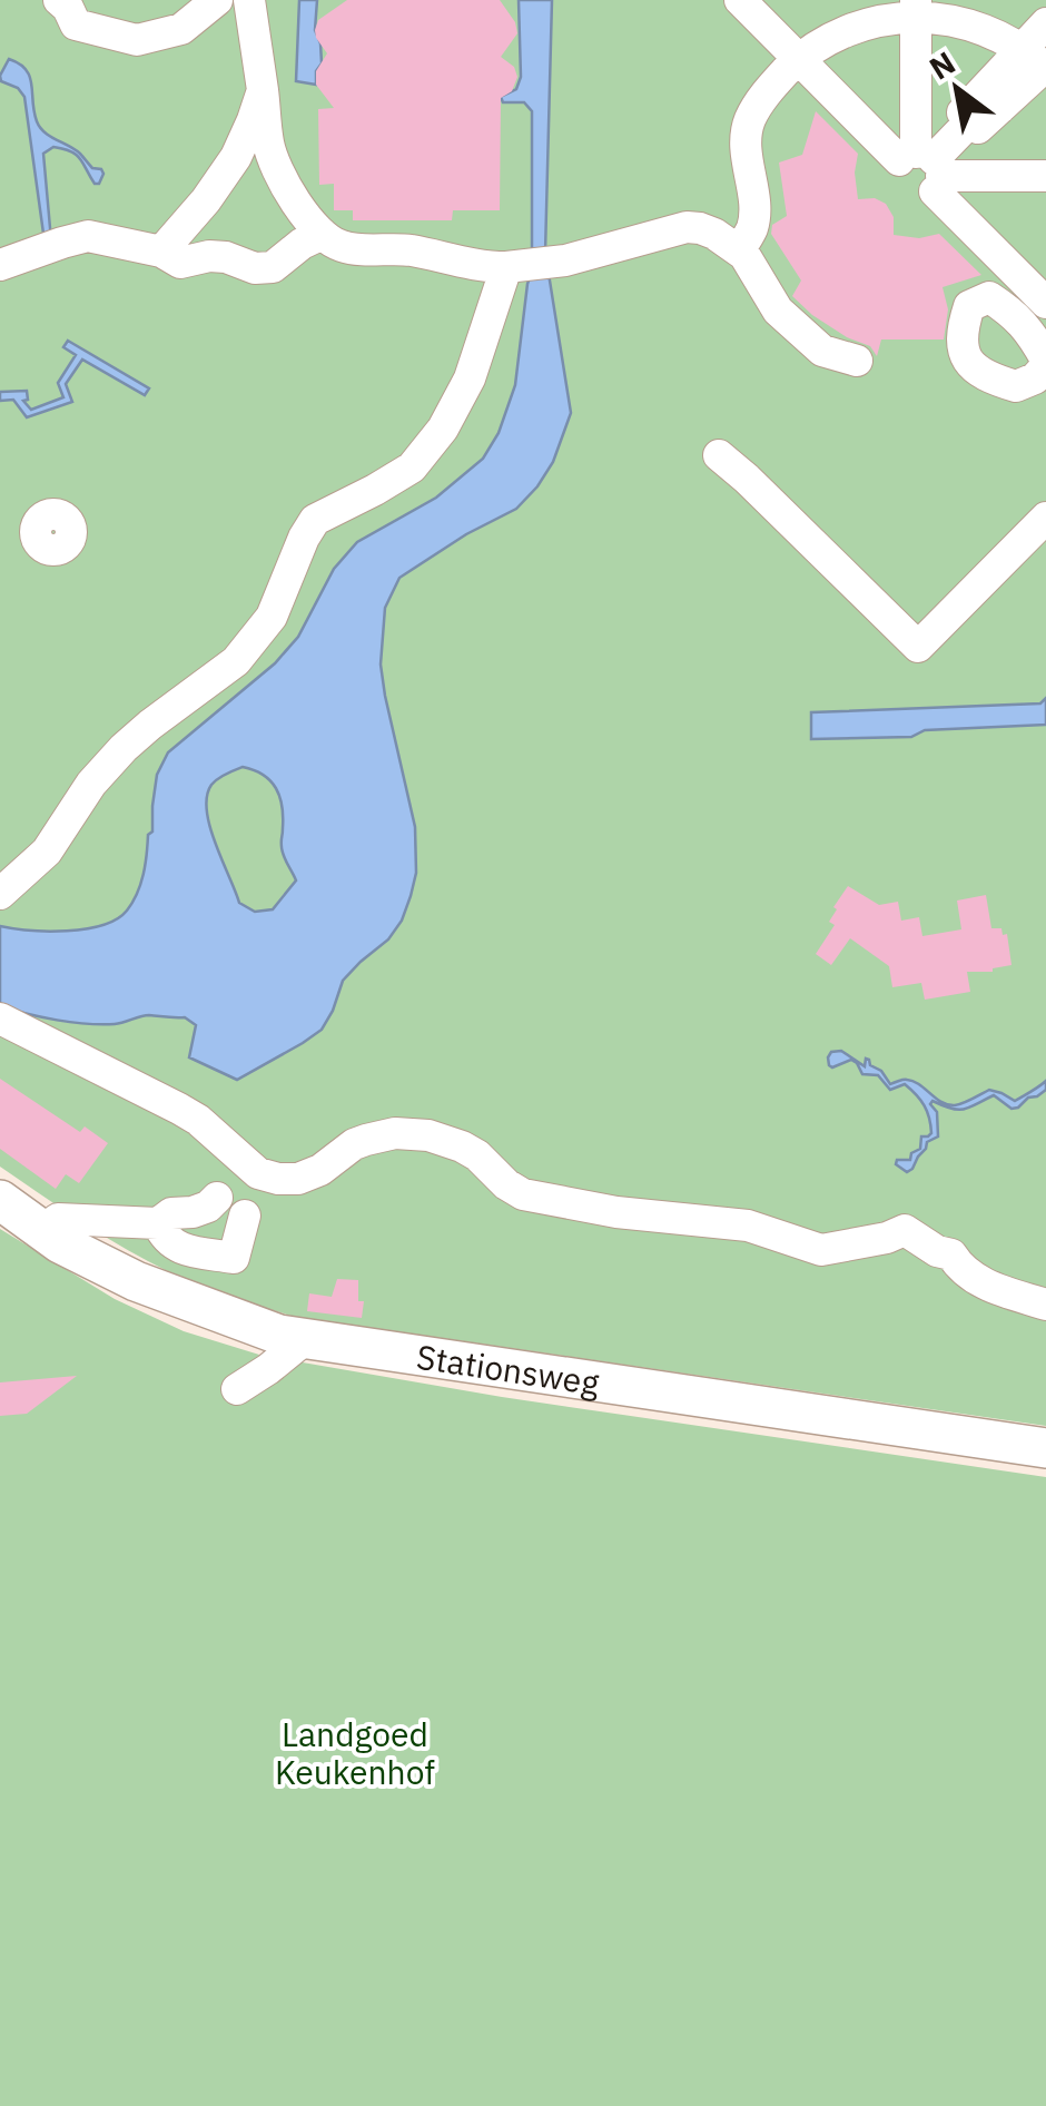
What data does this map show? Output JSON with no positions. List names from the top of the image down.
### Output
{
  "streets": {
    "main road": ["Stationsweg"]
  },
  "parks": ["Landgoed Keukenhof"],
  "north": "top left"
}
